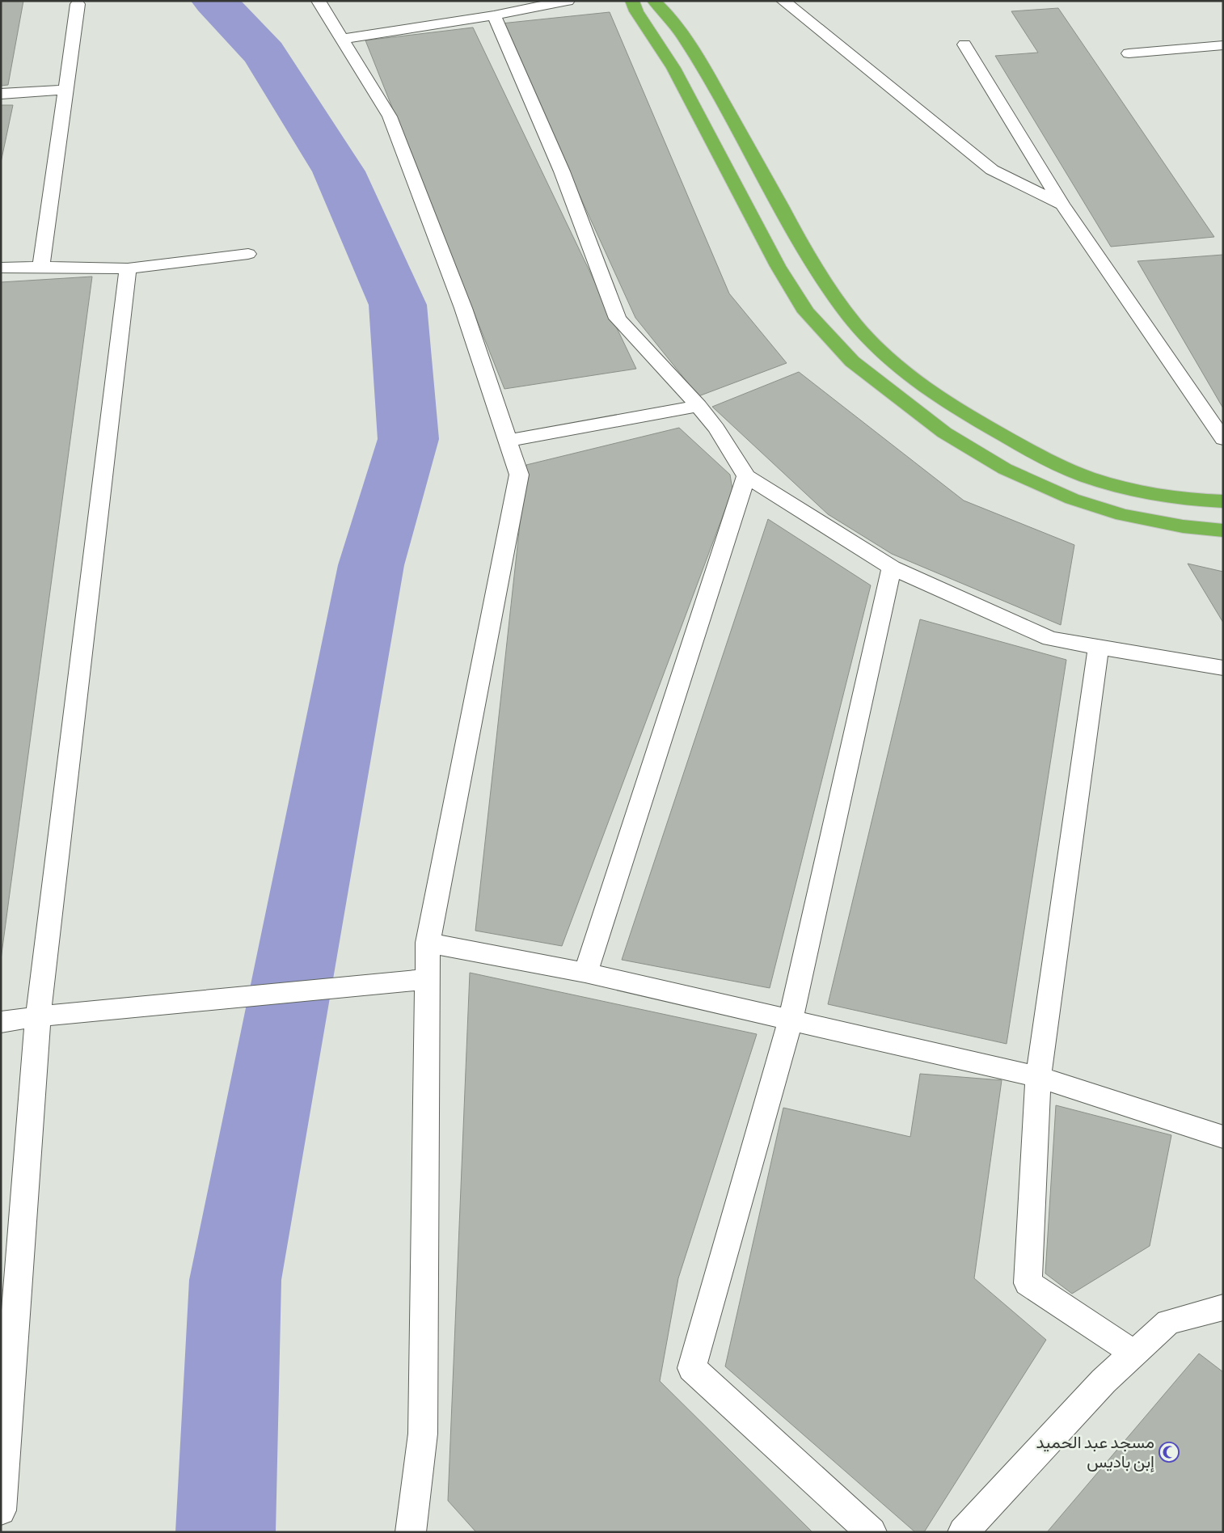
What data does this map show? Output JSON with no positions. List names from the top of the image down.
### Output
{
  "places": {
    "mosque": ["مسجد عبد الحميد إبن باديس"]
  }
}
